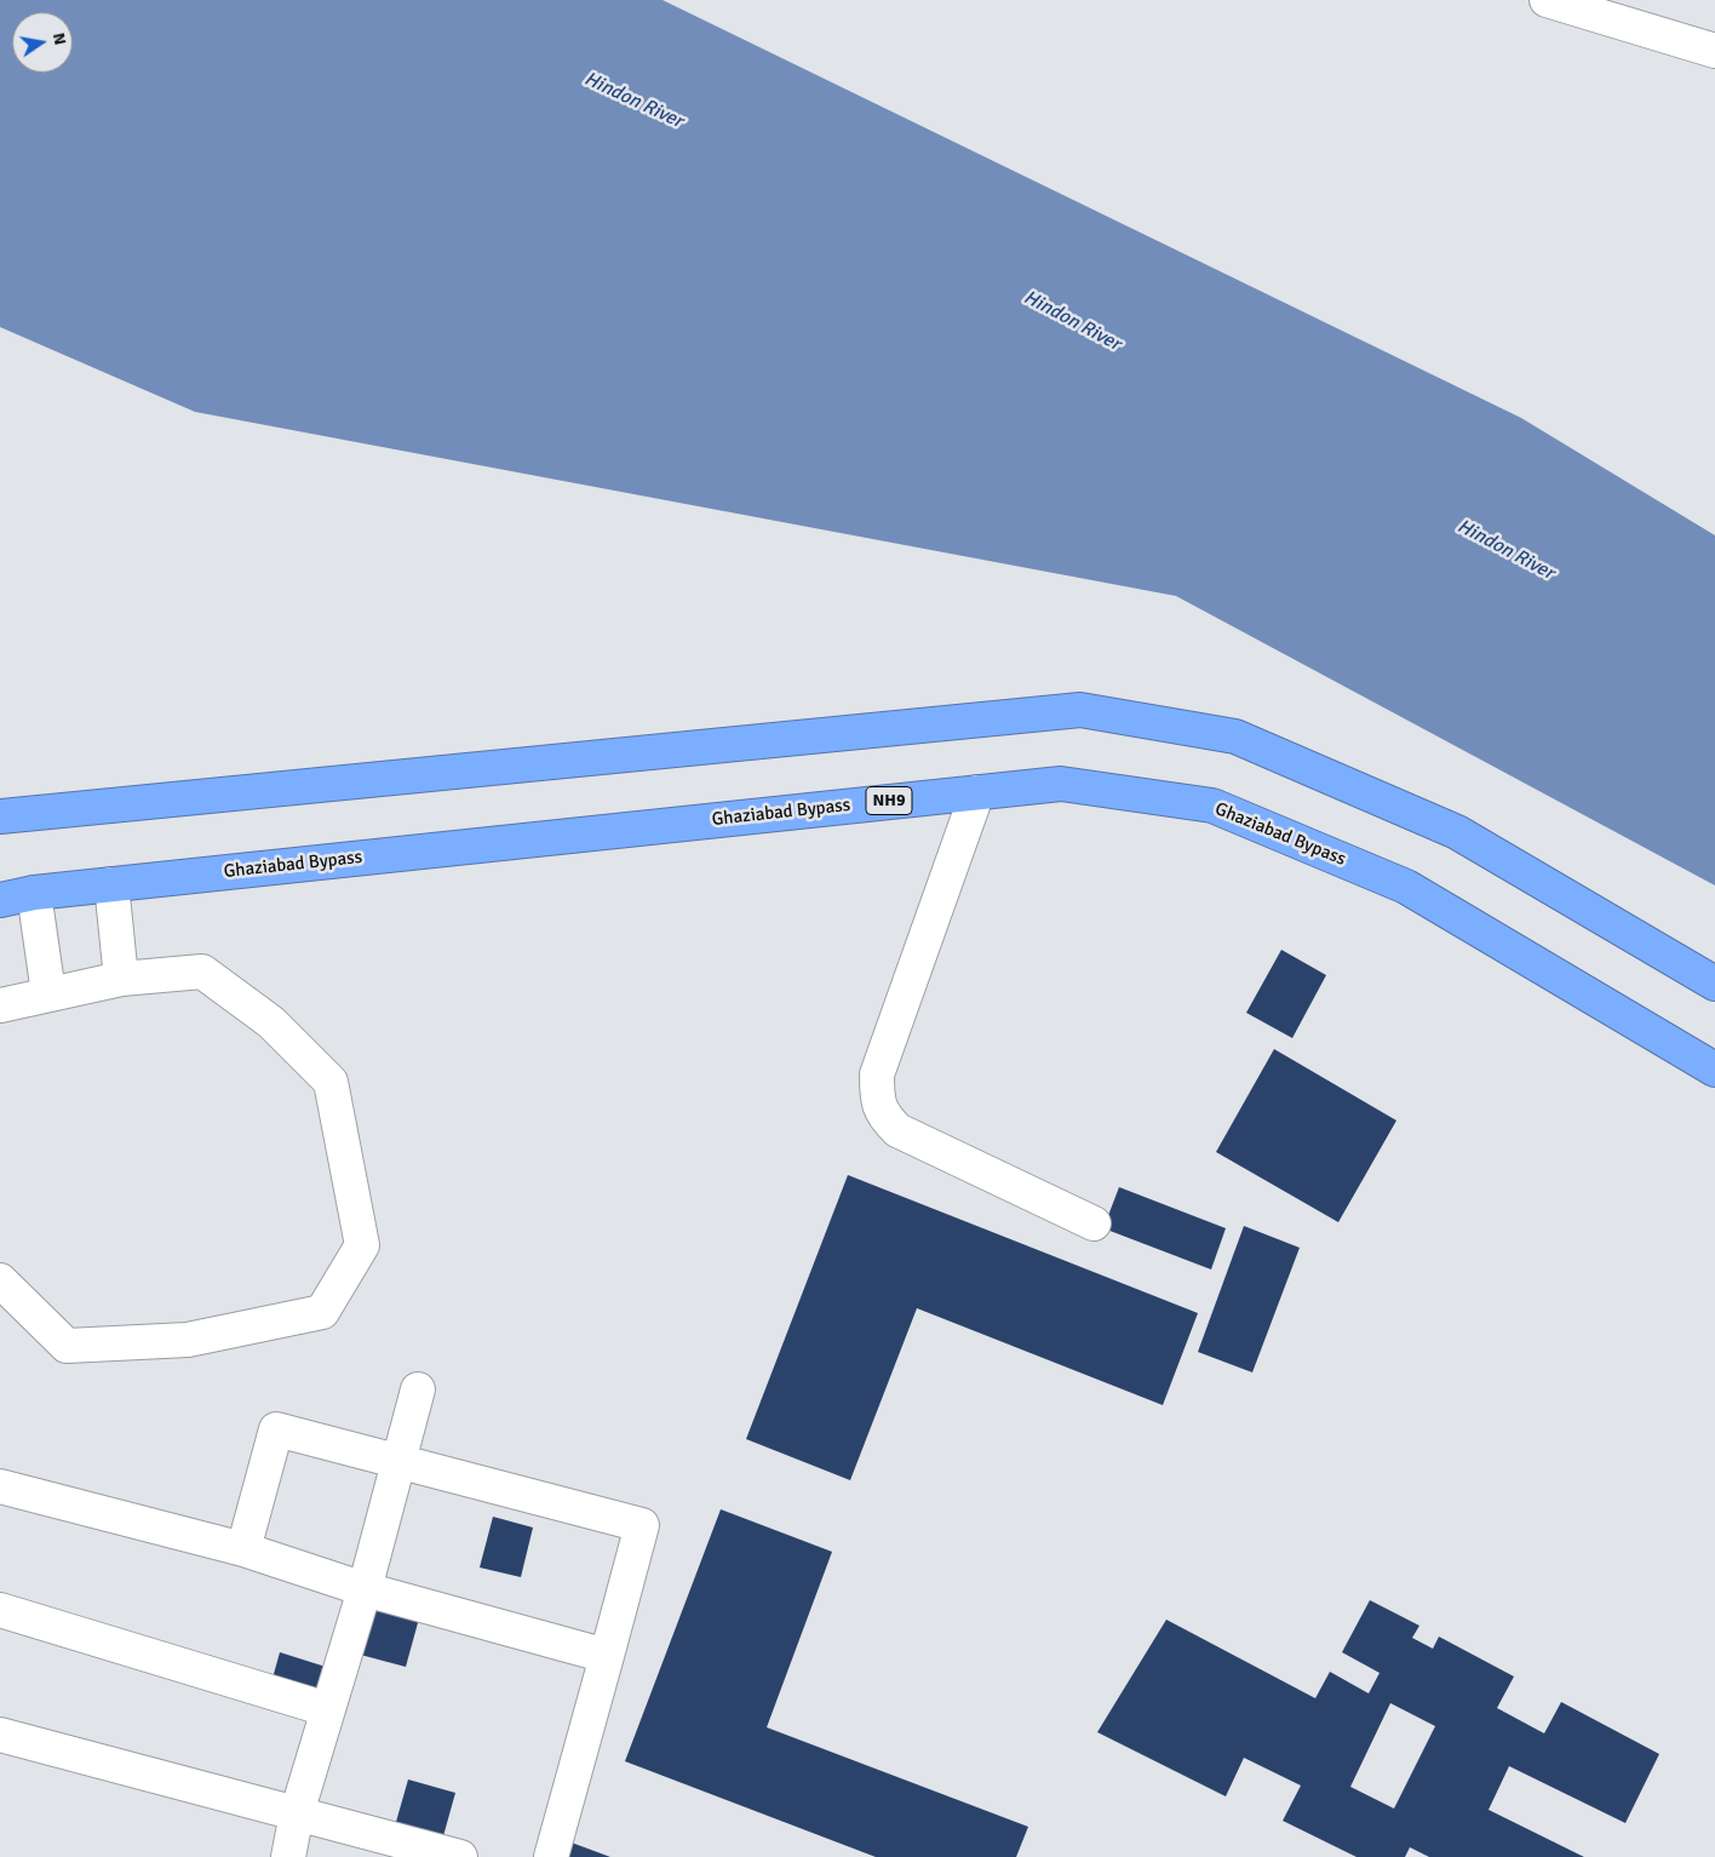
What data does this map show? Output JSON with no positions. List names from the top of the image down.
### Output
{
  "streets": {
    "highway": ["NH9", "Ghaziabad Bypass"]
  },
  "water": ["Hindon River"],
  "north": "right"
}
